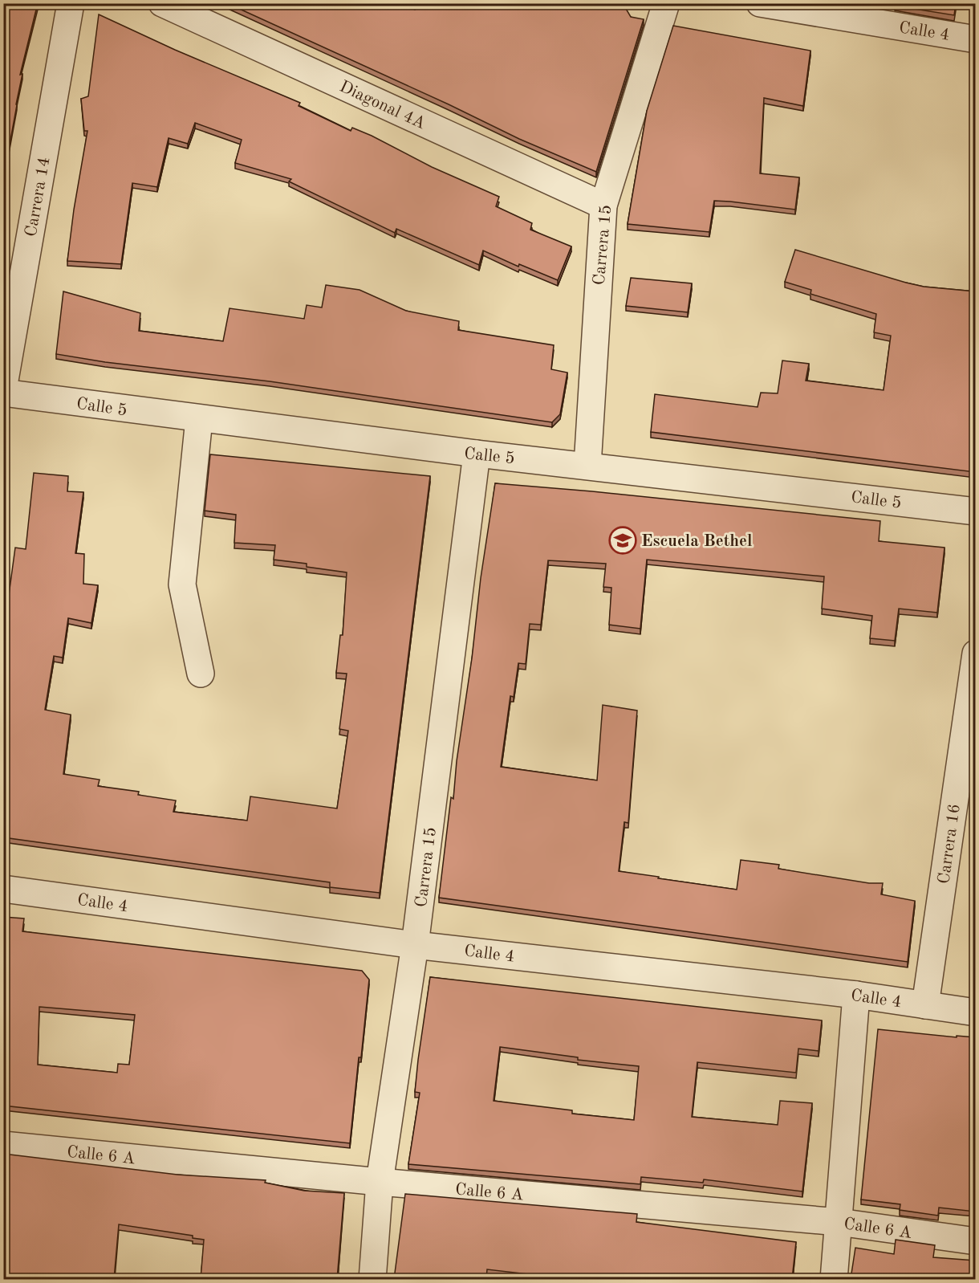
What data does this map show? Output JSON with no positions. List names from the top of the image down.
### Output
{
  "streets": {
    "street": [
      "Calle 4",
      "Diagonal 4A",
      "Carrera 14",
      "Carrera 15",
      "Calle 5",
      "Carrera 16",
      "Calle 6 A"
    ]
  },
  "crossings": [
    ["Calle 4", "Carrera 15"],
    ["Calle 4", "Carrera 16"],
    ["Diagonal 4A", "Carrera 15"],
    ["Carrera 15", "Calle 5"],
    ["Carrera 15", "Calle 6 A"]
  ],
  "places": {
    "school or university": ["Escuela Bethel"]
  }
}
